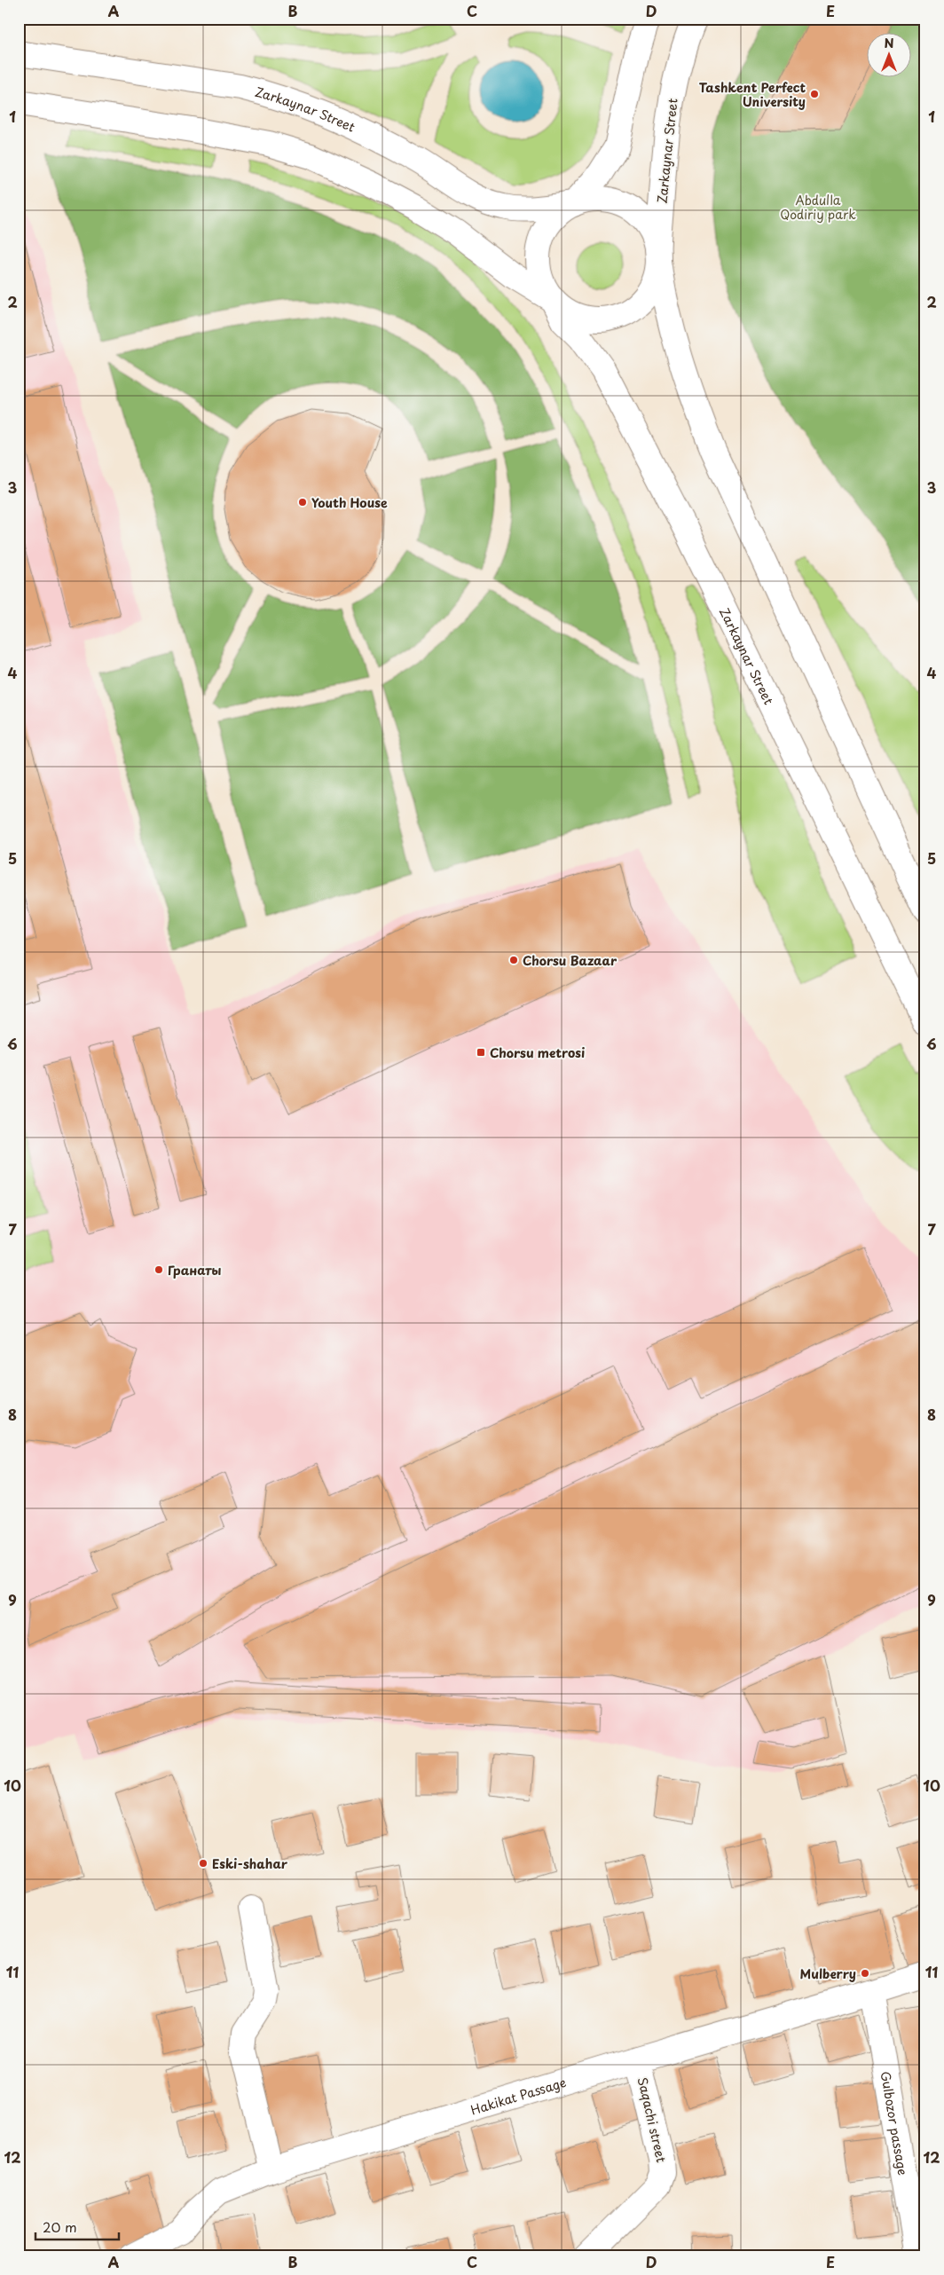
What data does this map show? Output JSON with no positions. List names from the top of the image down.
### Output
{
  "streets": {
    "main road": [
      "Zarkaynar Street",
      "Hakikat Passage",
      "Saqachi street",
      "Gulbozor passage"
    ]
  },
  "crossings": [
    ["Hakikat Passage", "Saqachi street"],
    ["Hakikat Passage", "Gulbozor passage"]
  ],
  "parks": ["Abdulla Qodiriy park"],
  "places": {
    "other": [
      "Tashkent Perfect University",
      "Youth House",
      "Chorsu Bazaar",
      "Гранаты",
      "Eski-shahar",
      "Mulberry"
    ],
    "transit": ["Chorsu metrosi"]
  },
  "scale_bar": "20 m",
  "north": "top",
  "grid": {
    "columns": [
      "A",
      "B",
      "C",
      "D",
      "E"
    ],
    "rows": [
      "1",
      "2",
      "3",
      "4",
      "5",
      "6",
      "7",
      "8",
      "9",
      "10",
      "11",
      "12"
    ]
  }
}
